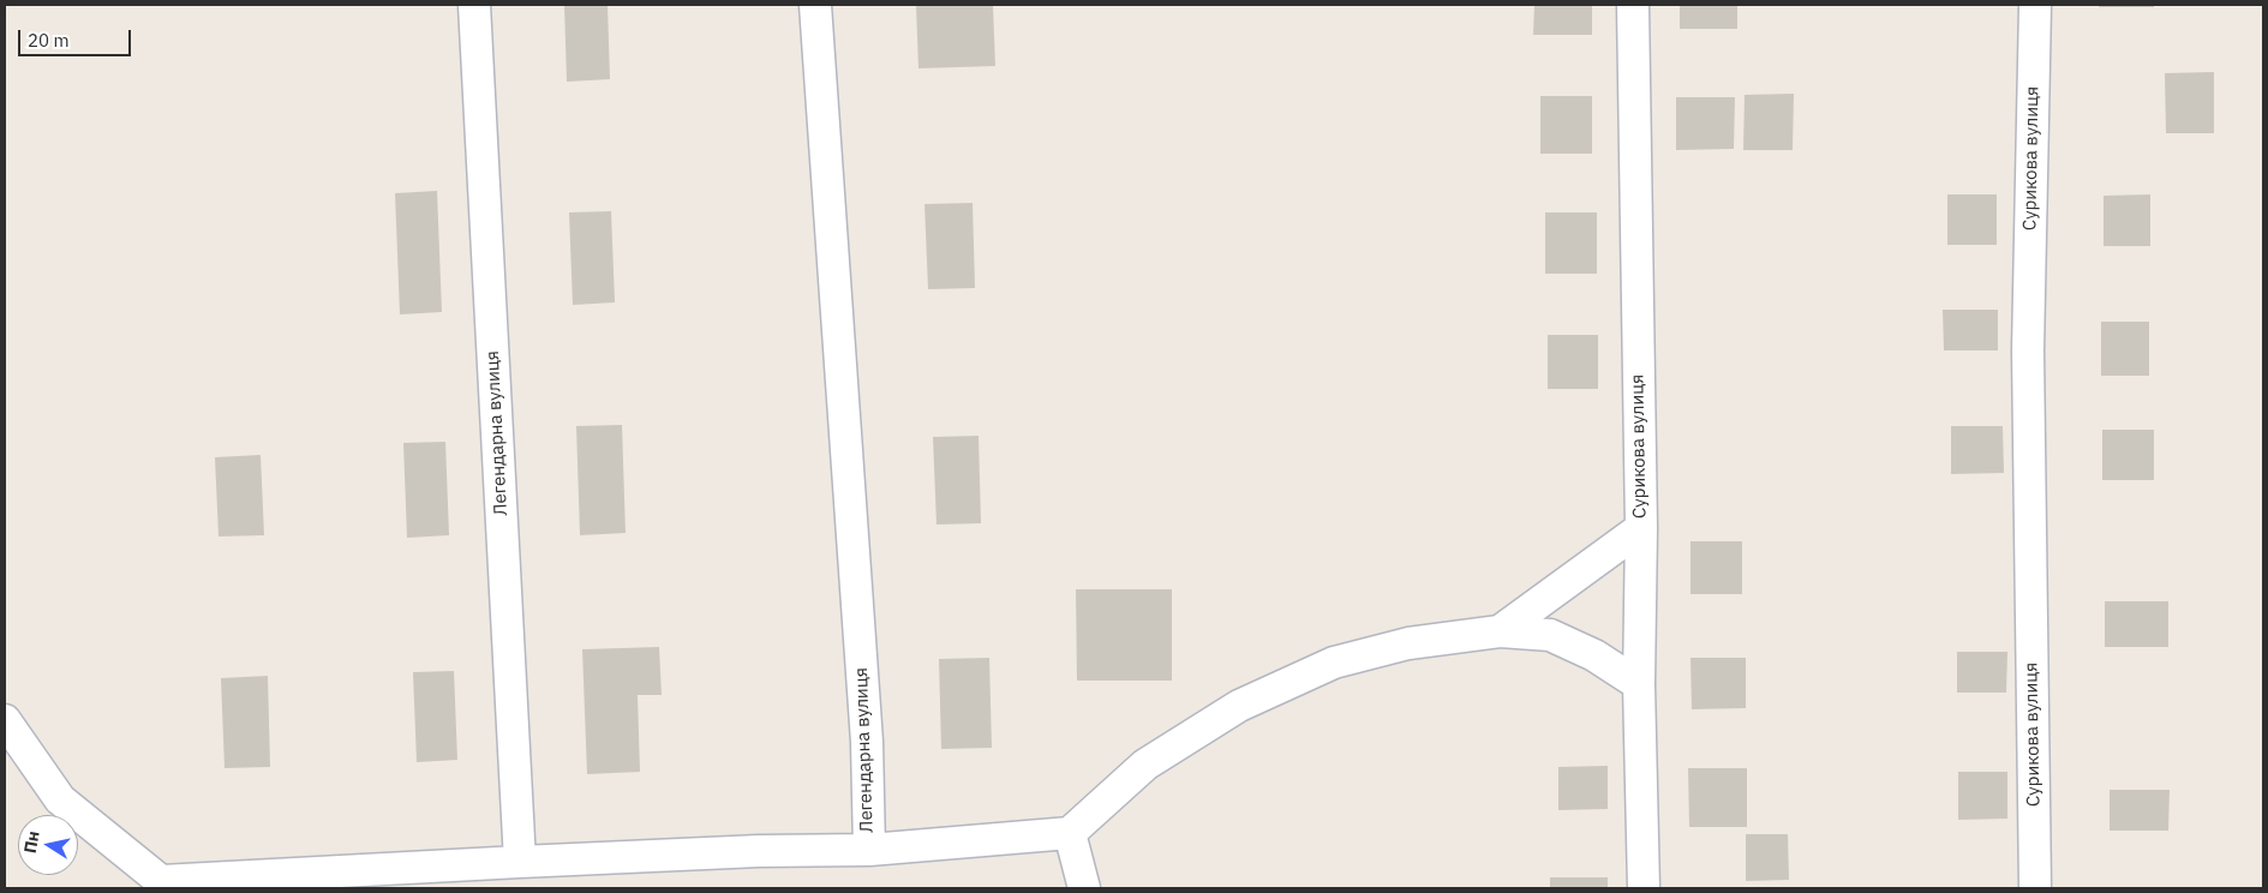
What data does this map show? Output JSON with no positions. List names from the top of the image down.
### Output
{
  "streets": {
    "street": ["Сурикова вулиця", "Легендарна вулиця"]
  },
  "scale_bar": "20 m",
  "north": "left"
}
